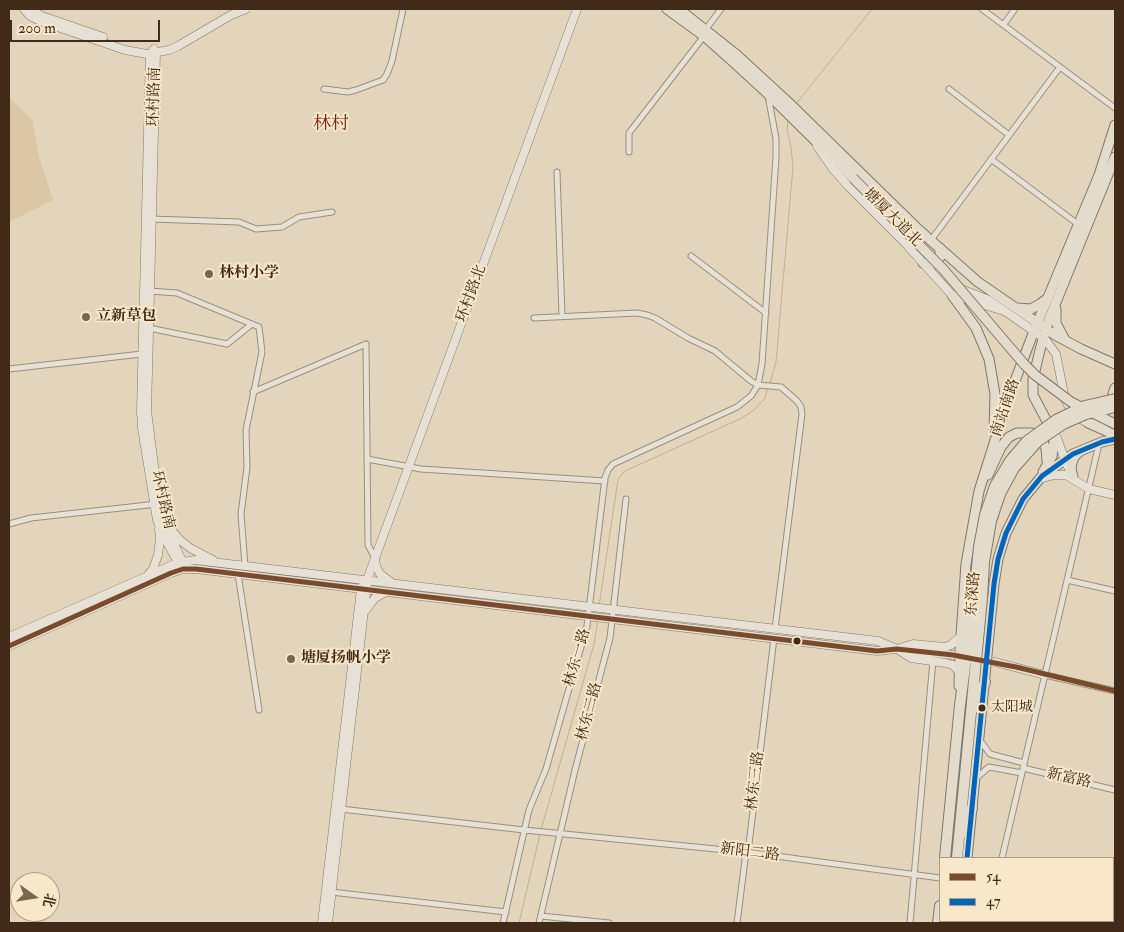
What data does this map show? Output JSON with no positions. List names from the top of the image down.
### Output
{
  "streets": {
    "highway": ["东深路"],
    "main road": [
      "环村路南",
      "塘厦大道北",
      "环村路北",
      "南站南路"
    ],
    "street": [
      "林东一路",
      "林东二路",
      "新富路",
      "林东三路",
      "新阳二路"
    ]
  },
  "crossings": [
    ["塘厦大道北", "南站南路"],
    ["南站南路", "东深路"],
    ["林东一路", "新阳二路"],
    ["林东二路", "新阳二路"],
    ["林东三路", "新阳二路"]
  ],
  "districts": ["林村"],
  "places": [
    "林村小学",
    "立新草包",
    "塘厦扬帆小学",
    "太阳城"
  ],
  "lines": ["transit line 47", "transit line 54"],
  "legend": ["54", "47"],
  "scale_bar": "200 m",
  "north": "right"
}
